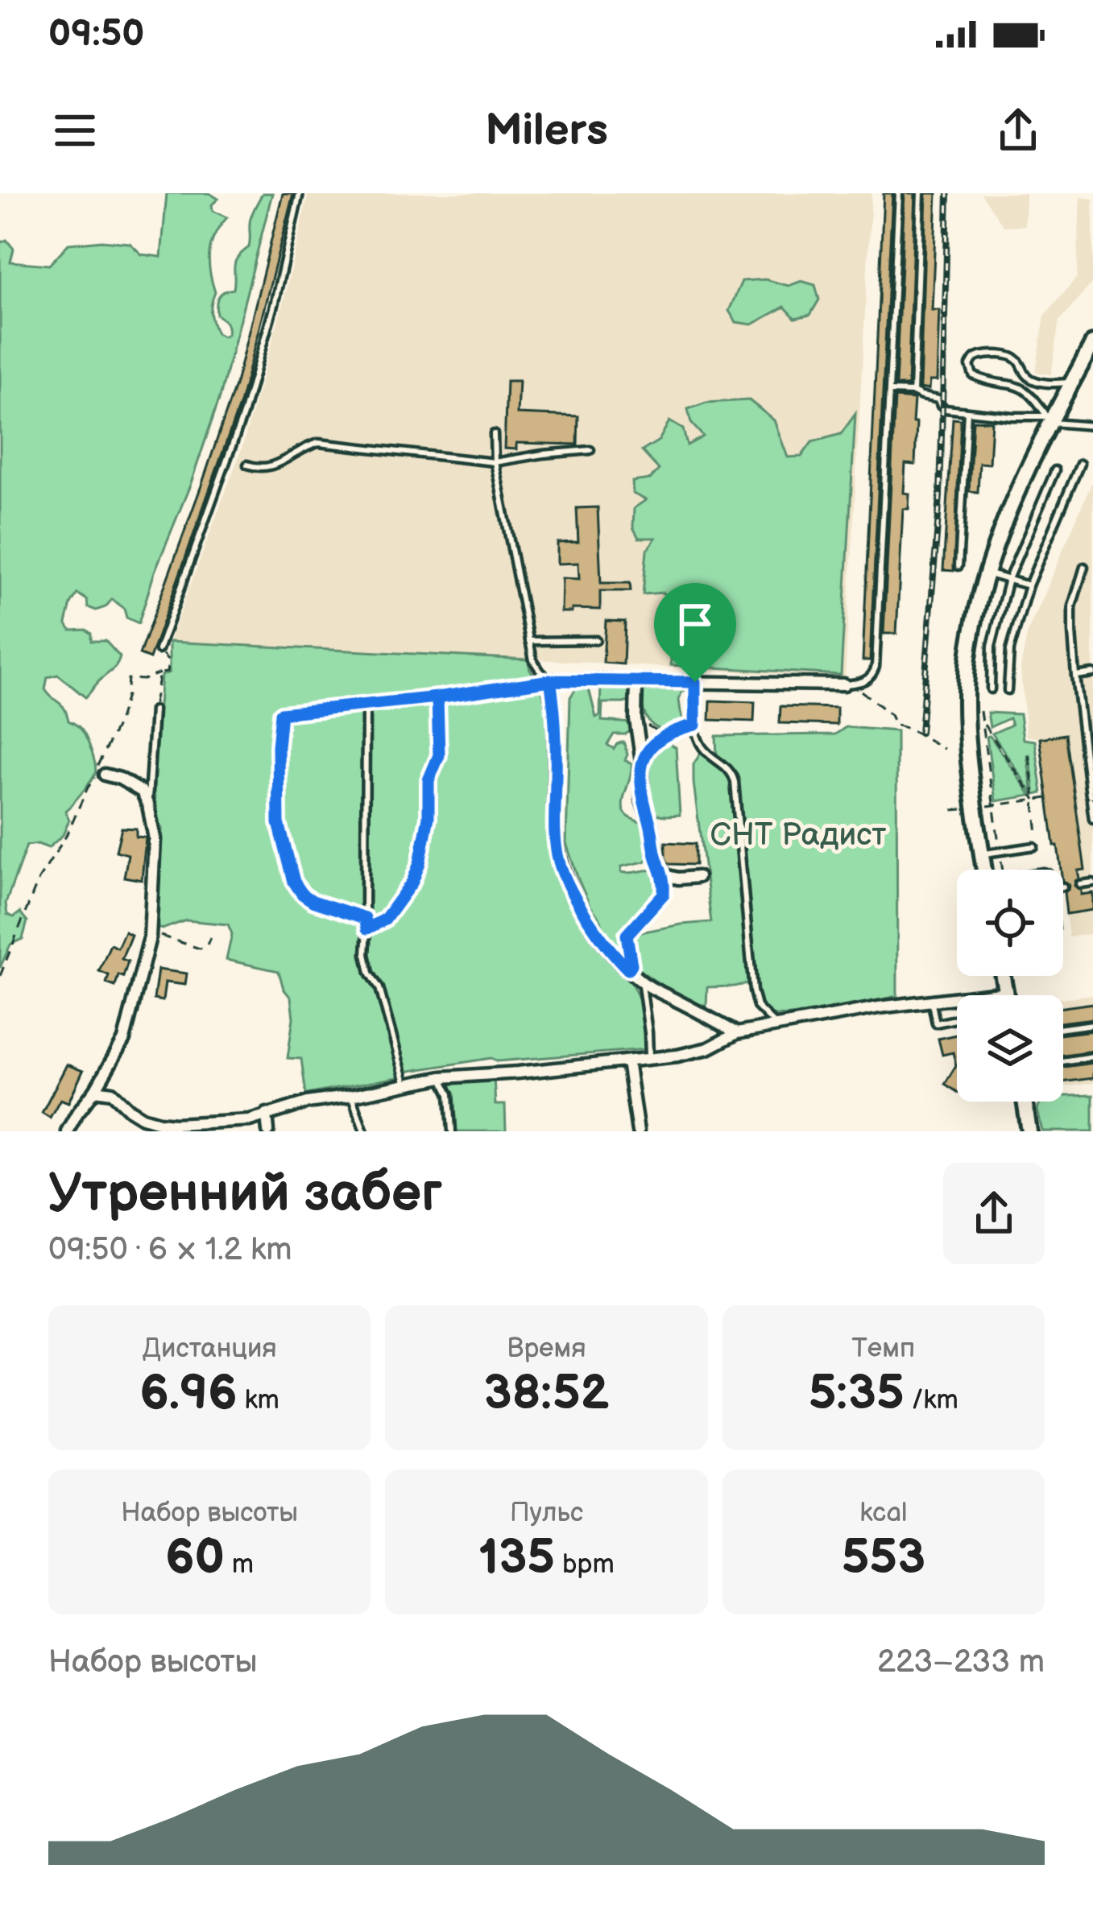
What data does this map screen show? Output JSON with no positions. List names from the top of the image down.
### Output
{
  "parks": ["СНТ Радист"],
  "page": {
    "status": "09:50",
    "header": "Milers",
    "heading": ["Утренний забег", "09:50 · 6 × 1.2 km"],
    "stats": [
      ["Дистанция", "6.96 km"],
      ["Время", "38:52"],
      ["Темп", "5:35 /km"],
      ["Набор высоты", "60 m"],
      ["Пульс", "135 bpm"],
      ["kcal", "553"]
    ],
    "chart": ["Набор высоты", "223–233 m"]
  }
}
